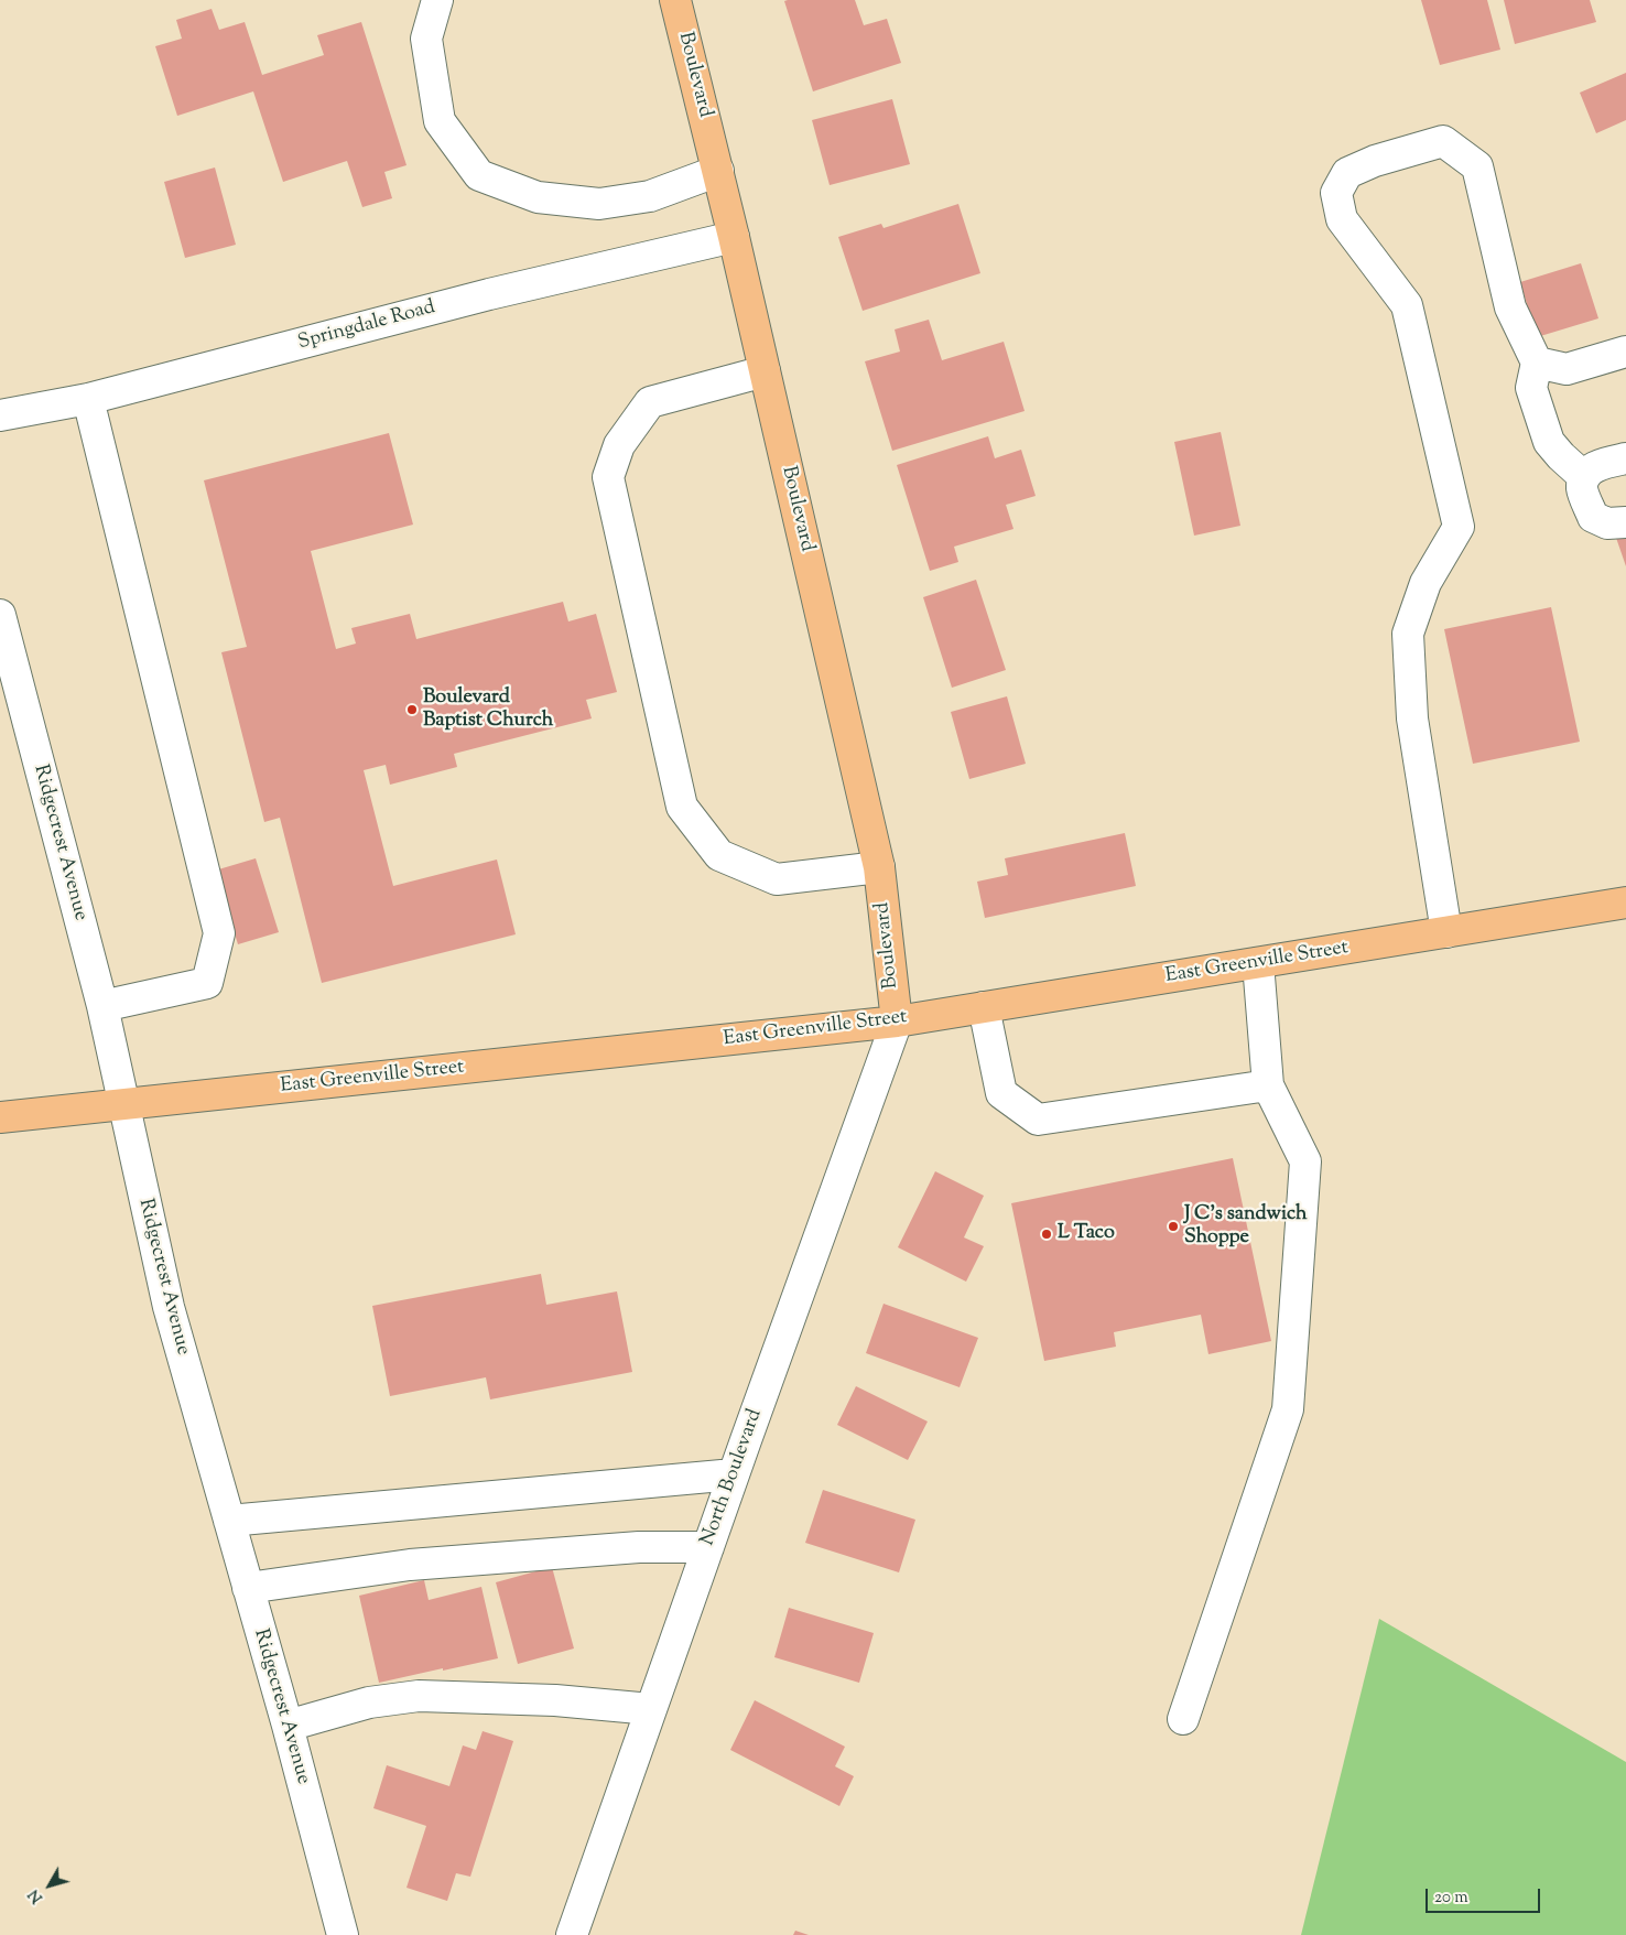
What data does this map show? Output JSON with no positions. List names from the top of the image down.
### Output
{
  "streets": {
    "main road": ["Boulevard", "East Greenville Street"],
    "street": ["Springdale Road", "Ridgecrest Avenue", "North Boulevard"]
  },
  "crossings": [
    ["Boulevard", "Springdale Road"],
    ["Boulevard", "East Greenville Street"],
    ["Boulevard", "North Boulevard"],
    ["Ridgecrest Avenue", "East Greenville Street"],
    ["East Greenville Street", "North Boulevard"]
  ],
  "places": ["Boulevard Baptist Church", "J C's sandwich Shoppe", "L Taco"],
  "scale_bar": "20 m",
  "north": "bottom left"
}
